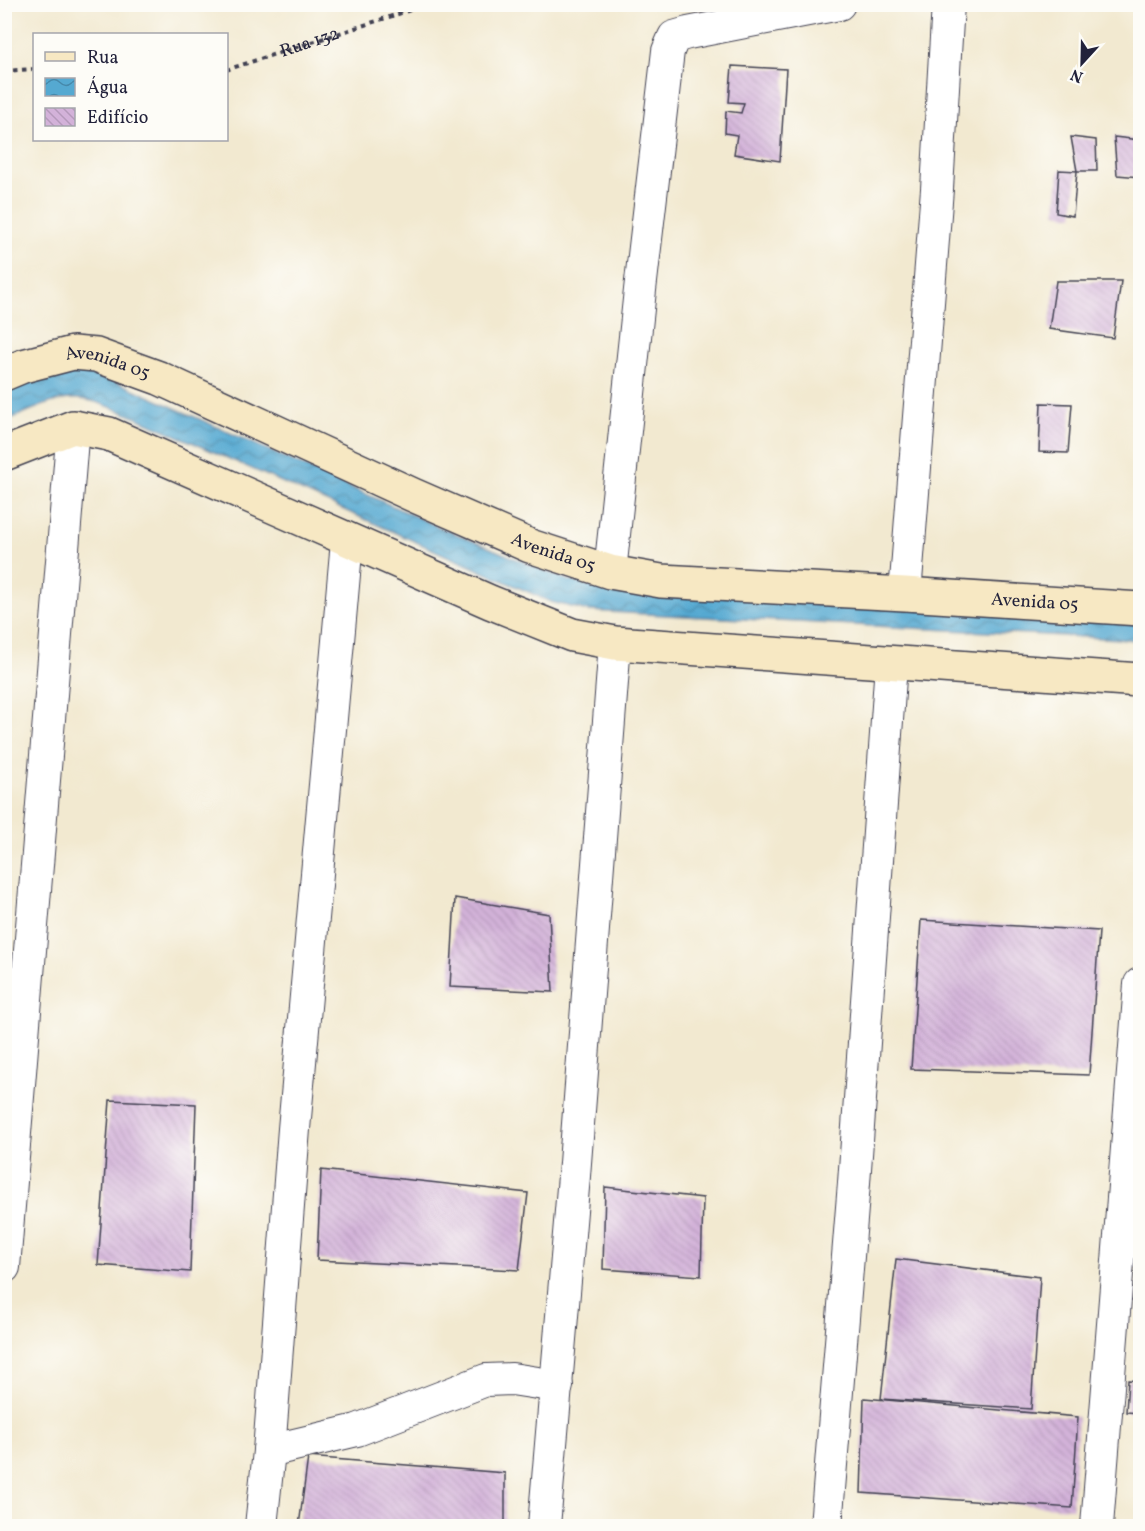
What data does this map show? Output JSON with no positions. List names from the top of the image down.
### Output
{
  "streets": {
    "main road": ["Avenida 05"],
    "path": ["Rua 132"]
  },
  "legend": ["Rua", "Água", "Edifício"],
  "north": "bottom"
}
